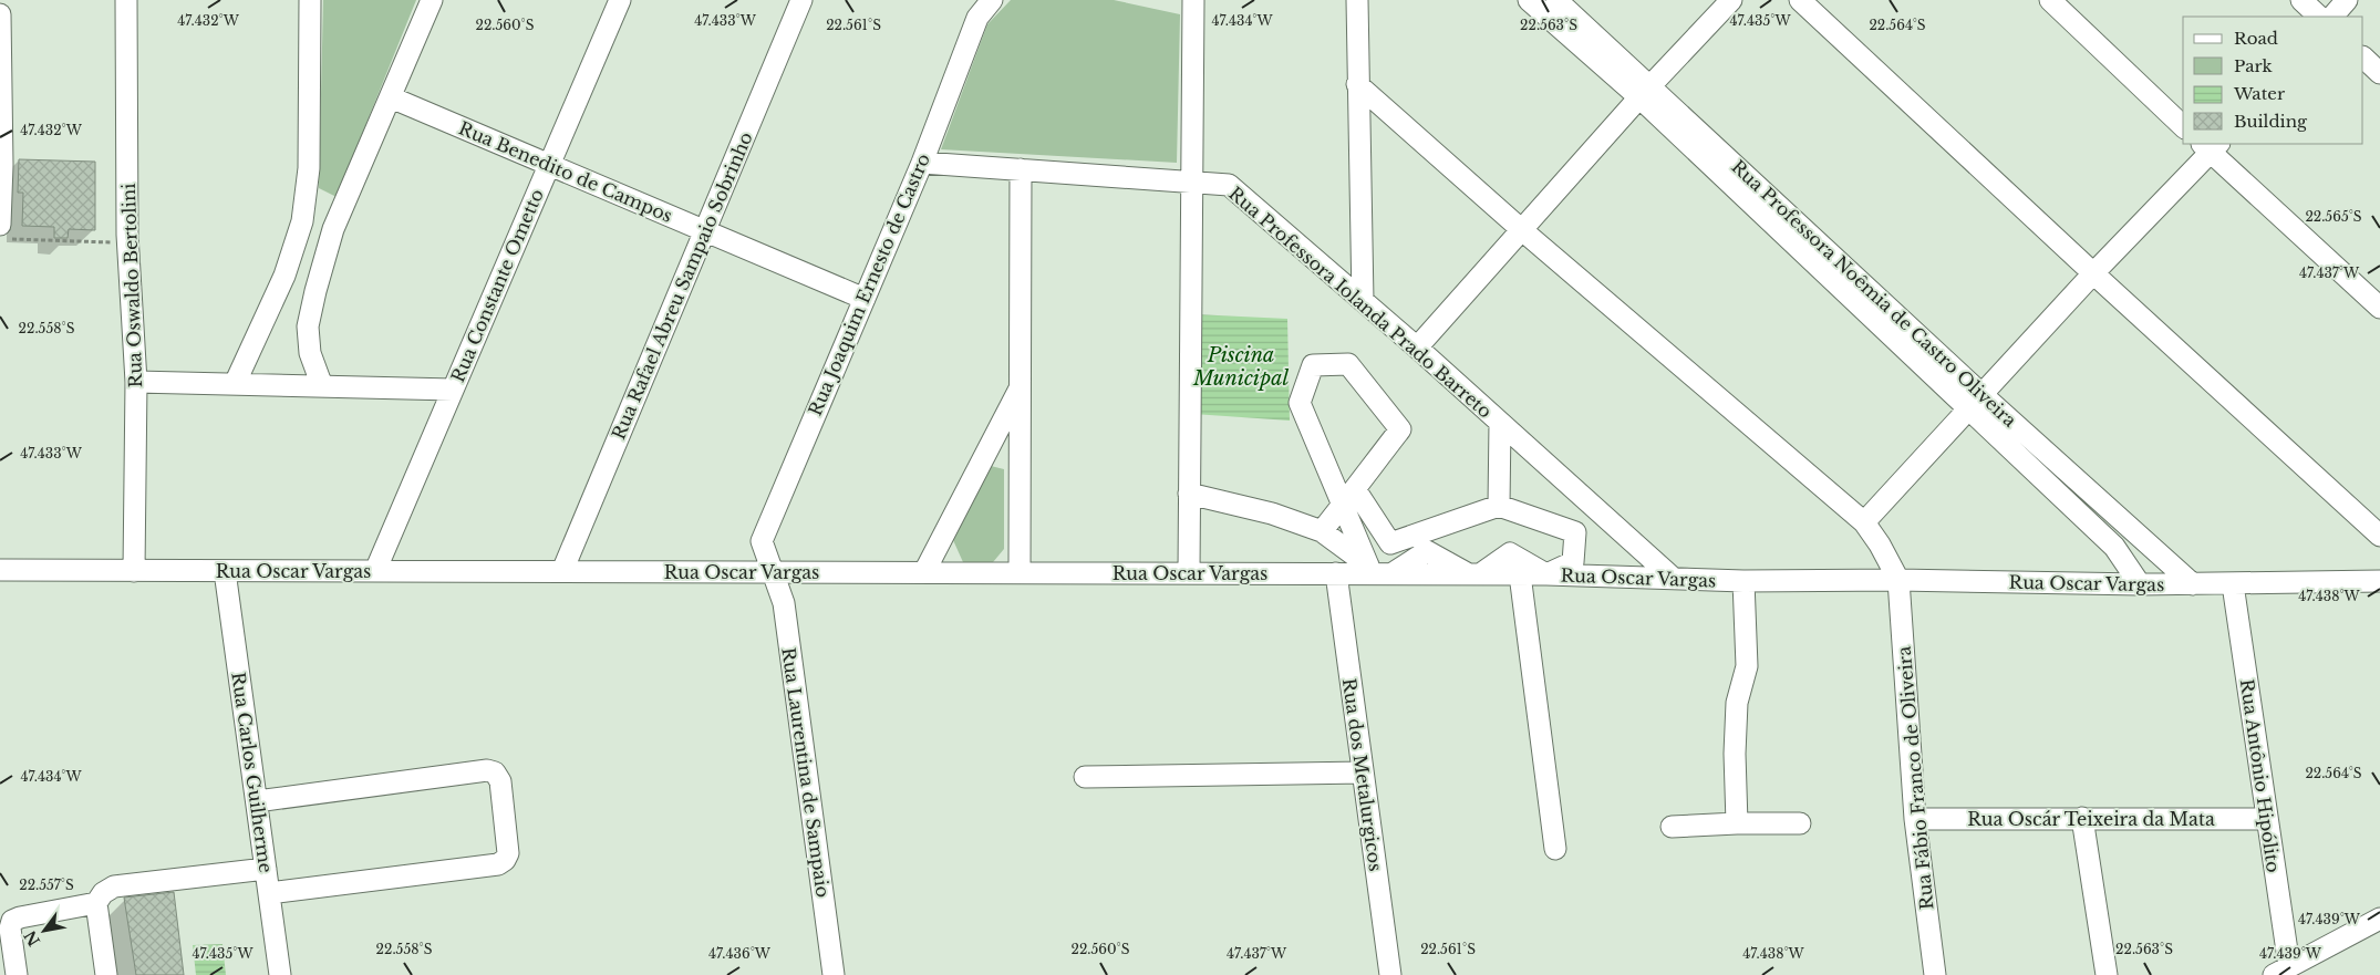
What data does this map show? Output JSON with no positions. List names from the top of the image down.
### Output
{
  "streets": {
    "street": [
      "Rua Benedito de Campos",
      "Rua Joaquim Ernesto de Castro",
      "Rua Oswaldo Bertolini",
      "Rua Constante Ometto",
      "Rua Rafael Abreu Sampaio Sobrinho",
      "Rua Professora Noêmia de Castro Oliveira",
      "Rua Professora Iolanda Prado Barreto",
      "Rua Oscar Vargas",
      "Rua Carlos Guilherme",
      "Rua Laurentina de Sampaio",
      "Rua dos Metalurgicos",
      "Rua Antônio Hipólito",
      "Rua Fábio Franco de Oliveira",
      "Rua Oscár Teixeira da Mata"
    ]
  },
  "crossings": [
    ["Rua Benedito de Campos", "Rua Joaquim Ernesto de Castro"],
    ["Rua Benedito de Campos", "Rua Constante Ometto"],
    ["Rua Benedito de Campos", "Rua Rafael Abreu Sampaio Sobrinho"],
    ["Rua Joaquim Ernesto de Castro", "Rua Professora Iolanda Prado Barreto"],
    ["Rua Joaquim Ernesto de Castro", "Rua Oscar Vargas"],
    ["Rua Joaquim Ernesto de Castro", "Rua Laurentina de Sampaio"],
    ["Rua Oswaldo Bertolini", "Rua Oscar Vargas"],
    ["Rua Constante Ometto", "Rua Oscar Vargas"],
    ["Rua Rafael Abreu Sampaio Sobrinho", "Rua Oscar Vargas"],
    ["Rua Professora Noêmia de Castro Oliveira", "Rua Oscar Vargas"],
    ["Rua Professora Iolanda Prado Barreto", "Rua Oscar Vargas"],
    ["Rua Oscar Vargas", "Rua Carlos Guilherme"],
    ["Rua Oscar Vargas", "Rua Laurentina de Sampaio"],
    ["Rua Oscar Vargas", "Rua dos Metalurgicos"],
    ["Rua Oscar Vargas", "Rua Antônio Hipólito"],
    ["Rua Oscar Vargas", "Rua Fábio Franco de Oliveira"],
    ["Rua Antônio Hipólito", "Rua Oscár Teixeira da Mata"],
    ["Rua Fábio Franco de Oliveira", "Rua Oscár Teixeira da Mata"]
  ],
  "water": ["Piscina Municipal"],
  "legend": [
    "Road",
    "Park",
    "Water",
    "Building"
  ],
  "north": "bottom left",
  "coordinates": [
    "47.432°W",
    "47.433°W",
    "47.434°W",
    "47.435°W",
    "22.564°S",
    "22.560°S",
    "22.561°S",
    "22.563°S",
    "22.565°S",
    "47.437°W",
    "22.558°S",
    "47.438°W",
    "22.557°S",
    "47.439°W",
    "47.436°W"
  ]
}
